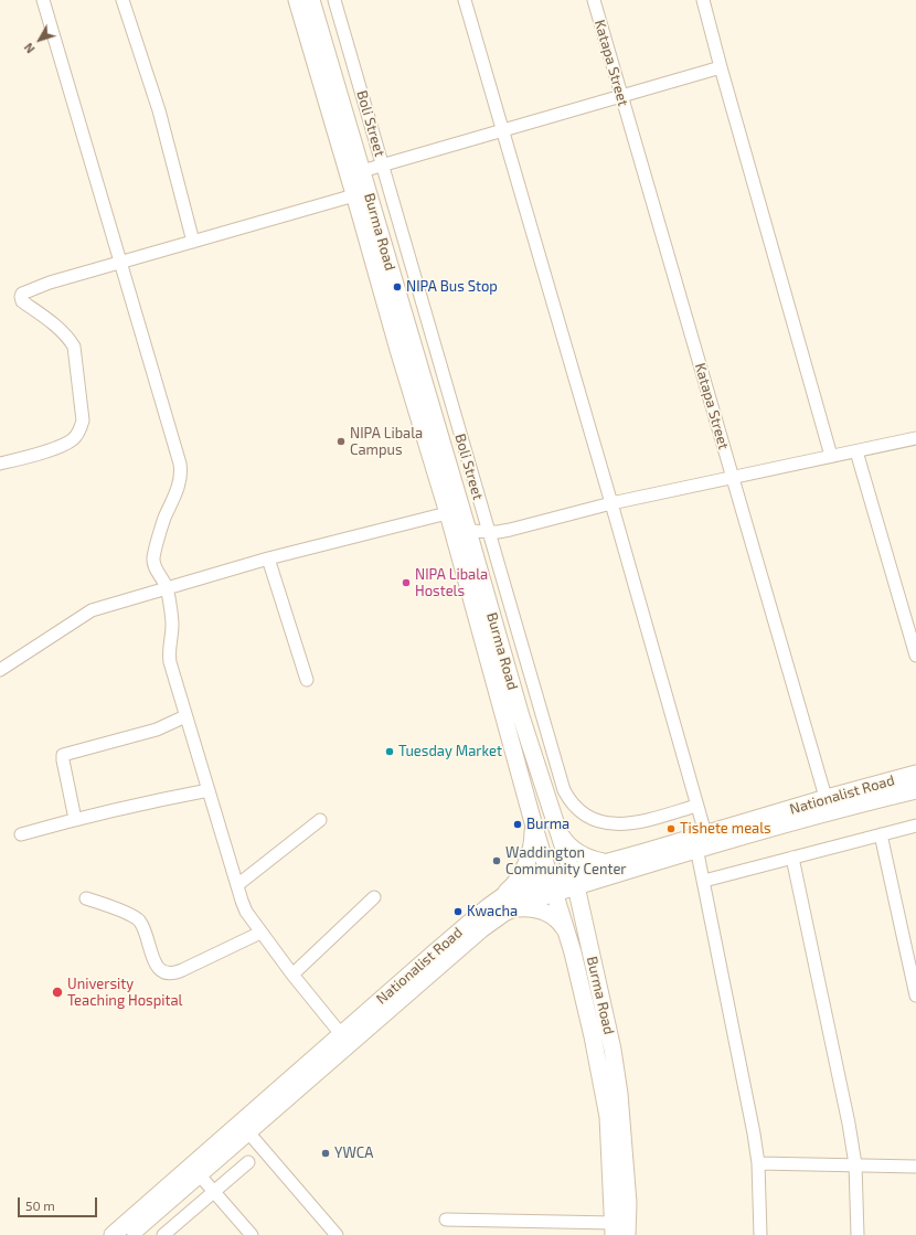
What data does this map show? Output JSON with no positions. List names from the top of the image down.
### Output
{
  "streets": {
    "main road": ["Burma Road", "Nationalist Road"],
    "street": ["Katapa Street", "Boli Street"]
  },
  "crossings": [
    ["Katapa Street", "Nationalist Road"],
    ["Burma Road", "Nationalist Road"]
  ],
  "places": [
    "NIPA Bus Stop",
    "NIPA Libala Campus",
    "NIPA Libala Hostels",
    "Tuesday Market",
    "Burma",
    "Tishete meals",
    "Waddington Community Center",
    "Kwacha",
    "University Teaching Hospital",
    "YWCA"
  ],
  "scale_bar": "50 m",
  "north": "bottom left"
}
